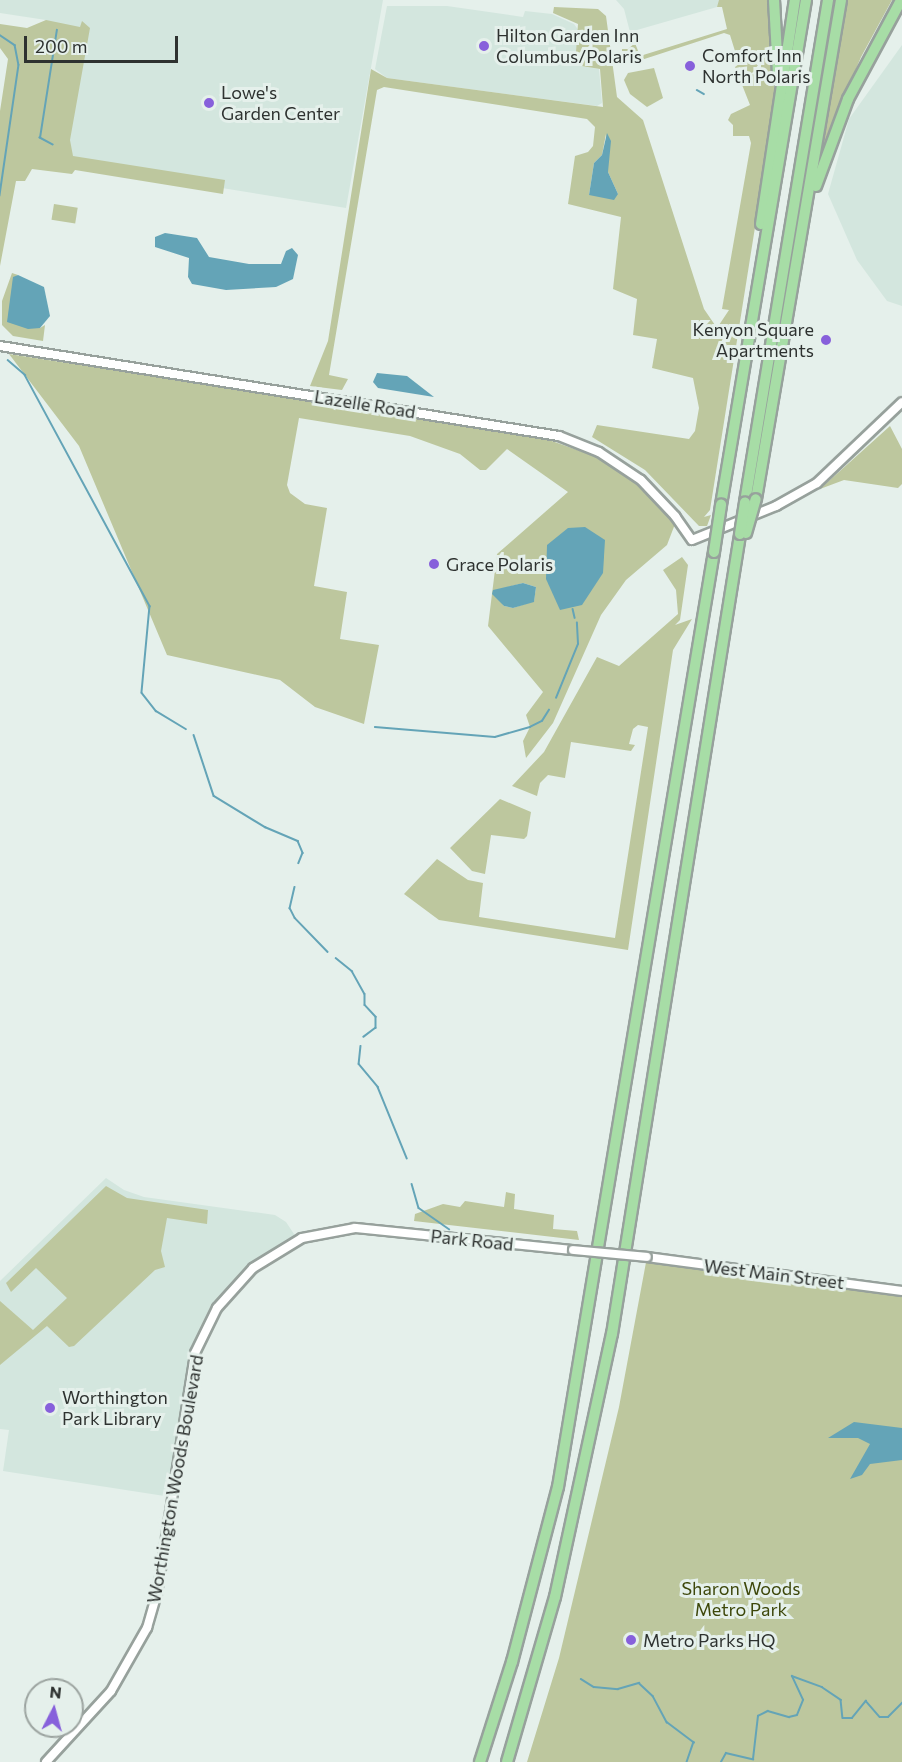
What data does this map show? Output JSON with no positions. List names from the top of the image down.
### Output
{
  "streets": {
    "main road": [
      "Lazelle Road",
      "Park Road",
      "West Main Street",
      "Worthington Woods Boulevard"
    ]
  },
  "crossings": [
    ["Park Road", "West Main Street"],
    ["Park Road", "Worthington Woods Boulevard"]
  ],
  "parks": ["Sharon Woods Metro Park"],
  "places": [
    "Hilton Garden Inn Columbus/Polaris",
    "Comfort Inn North Polaris",
    "Lowe's Garden Center",
    "Kenyon Square Apartments",
    "Grace Polaris",
    "Worthington Park Library",
    "Metro Parks HQ"
  ],
  "scale_bar": "200 m",
  "north": "top"
}
